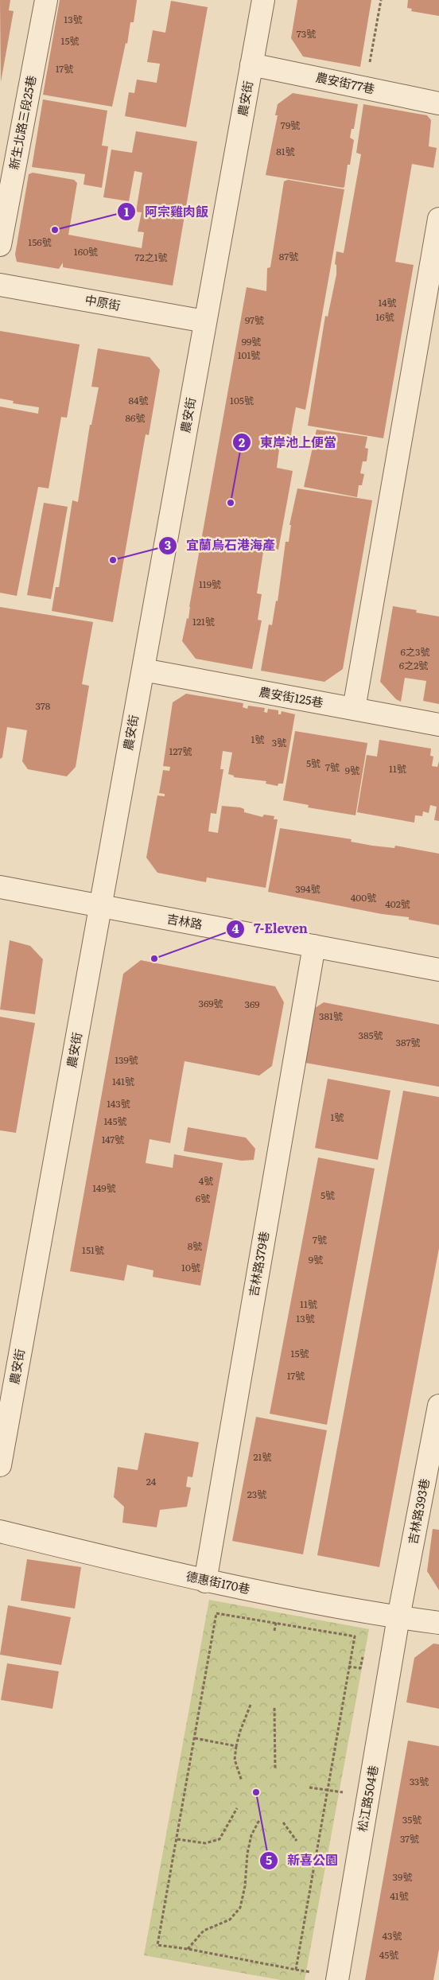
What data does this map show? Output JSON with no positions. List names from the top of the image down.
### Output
{
  "streets": {
    "street": [
      "農安街77巷",
      "農安街",
      "新生北路三段25巷",
      "中原街",
      "農安街125巷",
      "吉林路",
      "吉林路379巷",
      "吉林路393巷",
      "德惠街170巷",
      "松江路504巷"
    ]
  },
  "crossings": [
    ["農安街77巷", "農安街"],
    ["農安街", "中原街"],
    ["農安街", "農安街125巷"],
    ["農安街", "吉林路"],
    ["吉林路", "吉林路379巷"],
    ["吉林路379巷", "德惠街170巷"],
    ["吉林路393巷", "德惠街170巷"],
    ["吉林路393巷", "松江路504巷"],
    ["德惠街170巷", "松江路504巷"]
  ],
  "places": [
    "阿宗雞肉飯",
    "東岸池上便當",
    "宜蘭烏石港海產",
    "7-Eleven",
    "新喜公園"
  ],
  "house_numbers": [
    "13號",
    "73號",
    "15號",
    "17號",
    "79號",
    "81號",
    "156號",
    "160號",
    "87號",
    "72之1號",
    "14號",
    "16號",
    "97號",
    "99號",
    "101號",
    "84號",
    "105號",
    "86號",
    "119號",
    "121號",
    "6之3號",
    "6之2號",
    "378",
    "1號",
    "3號",
    "127號",
    "5號",
    "7號",
    "11號",
    "9號",
    "394號",
    "400號",
    "402號",
    "369號",
    "369",
    "381號",
    "385號",
    "387號",
    "139號",
    "141號",
    "143號",
    "1號",
    "145號",
    "147號",
    "4號",
    "149號",
    "5號",
    "6號",
    "7號",
    "8號",
    "151號",
    "9號",
    "10號",
    "11號",
    "13號",
    "15號",
    "17號",
    "21號",
    "24",
    "23號",
    "33號",
    "35號",
    "37號",
    "39號",
    "41號",
    "43號",
    "45號"
  ]
}
